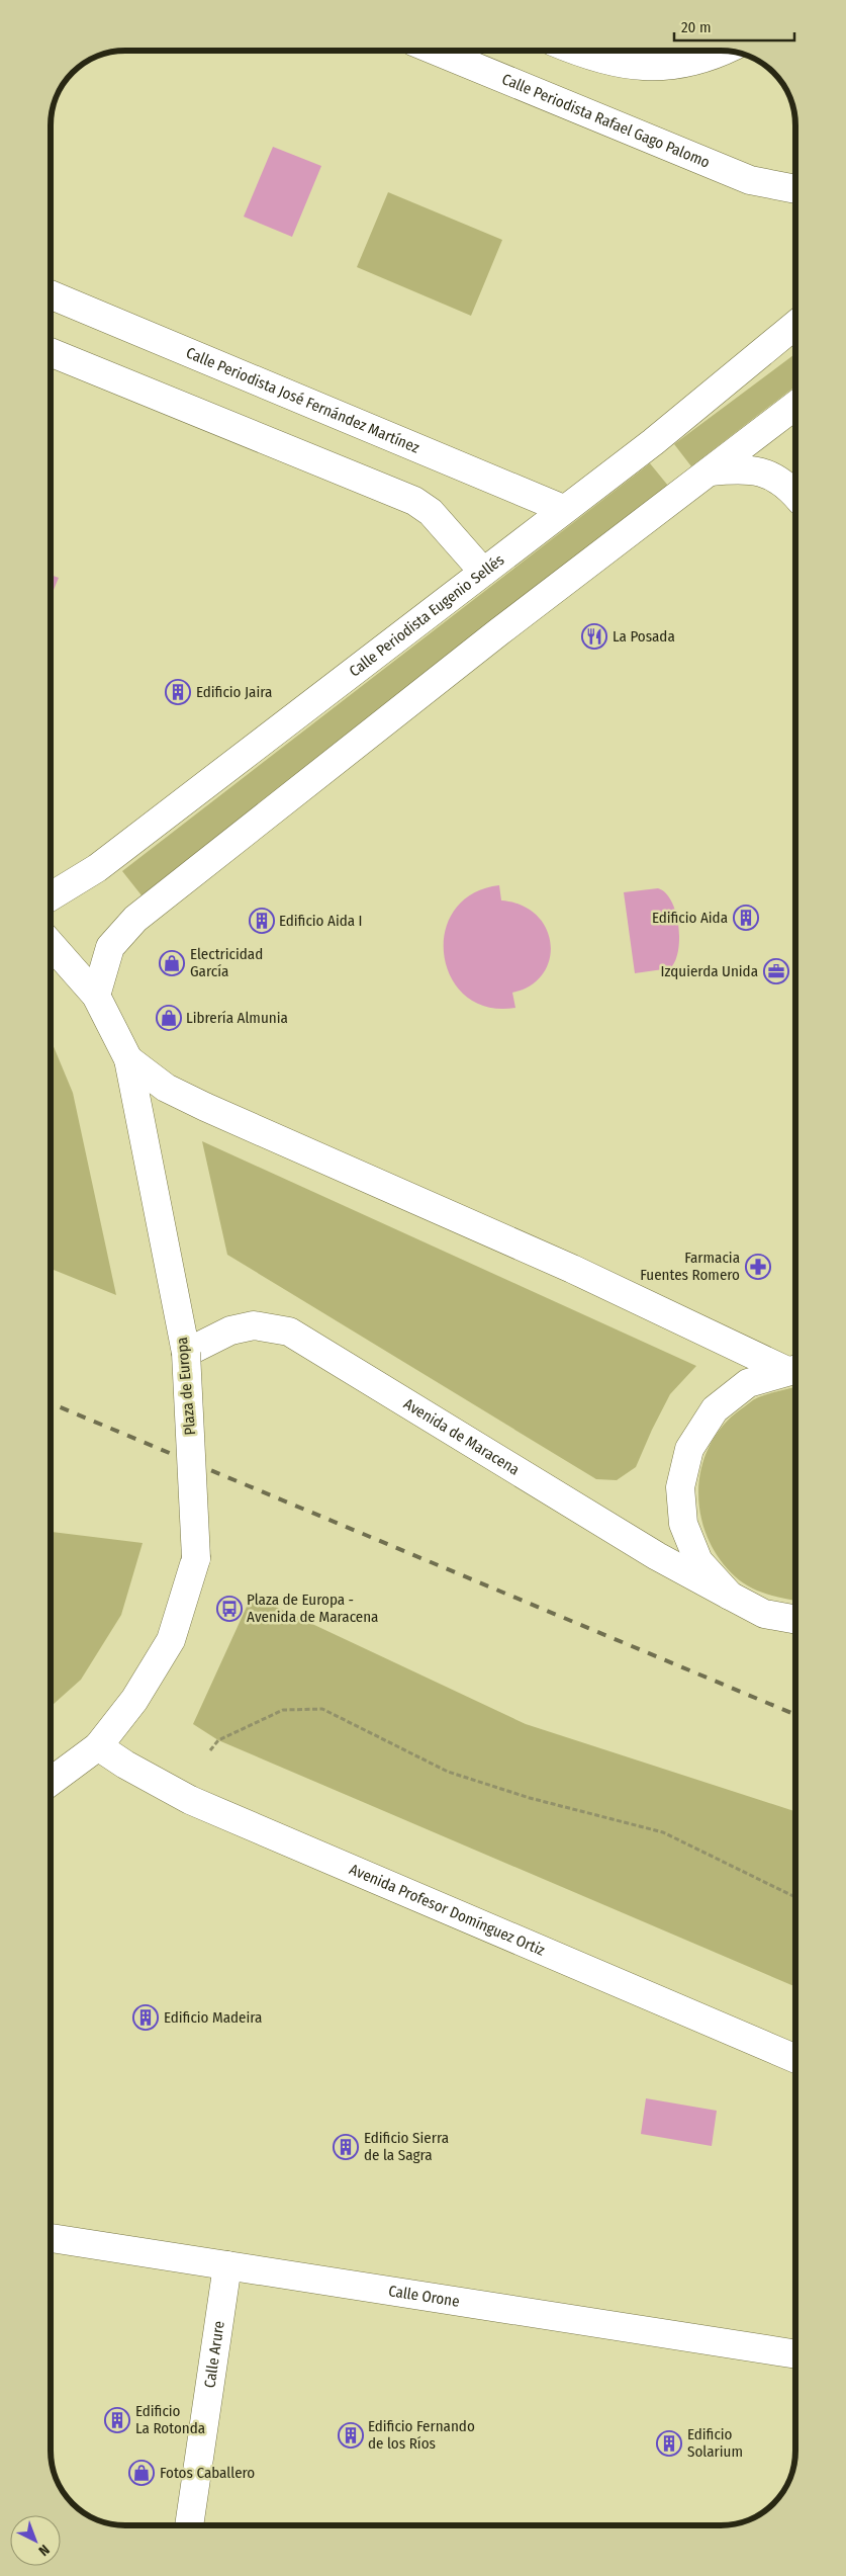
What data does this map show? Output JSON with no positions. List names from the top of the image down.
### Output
{
  "streets": {
    "main road": [
      "Calle Periodista Rafael Gago Palomo",
      "Calle Periodista José Fernández Martínez",
      "Calle Periodista Eugenio Sellés",
      "Plaza de Europa",
      "Avenida de Maracena",
      "Avenida Profesor Domínguez Ortiz",
      "Calle Orone",
      "Calle Arure"
    ]
  },
  "crossings": [
    ["Calle Periodista José Fernández Martínez", "Calle Periodista Eugenio Sellés"],
    ["Plaza de Europa", "Avenida de Maracena"],
    ["Plaza de Europa", "Avenida Profesor Domínguez Ortiz"],
    ["Calle Orone", "Calle Arure"]
  ],
  "places": {
    "restaurant": ["La Posada"],
    "building": [
      "Edificio Jaira",
      "Edificio Aida",
      "Edificio Aida I",
      "Edificio Madeira",
      "Edificio Sierra de la Sagra",
      "Edificio La Rotonda",
      "Edificio Fernando de los Ríos",
      "Edificio Solarium"
    ],
    "shop": ["Electricidad García", "Librería Almunia", "Fotos Caballero"],
    "office": ["Izquierda Unida"],
    "pharmacy": ["Farmacia Fuentes Romero"],
    "bus stop": ["Plaza de Europa - Avenida de Maracena"]
  },
  "scale_bar": "20 m",
  "north": "bottom right"
}
